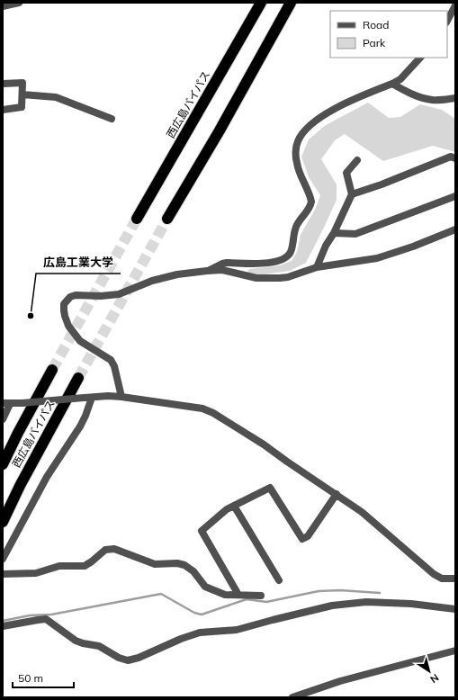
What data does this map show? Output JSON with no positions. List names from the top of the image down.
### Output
{
  "streets": {
    "highway": ["西広島バイパス"]
  },
  "places": ["広島工業大学"],
  "legend": ["Road", "Park"],
  "scale_bar": "50 m",
  "north": "bottom right"
}
